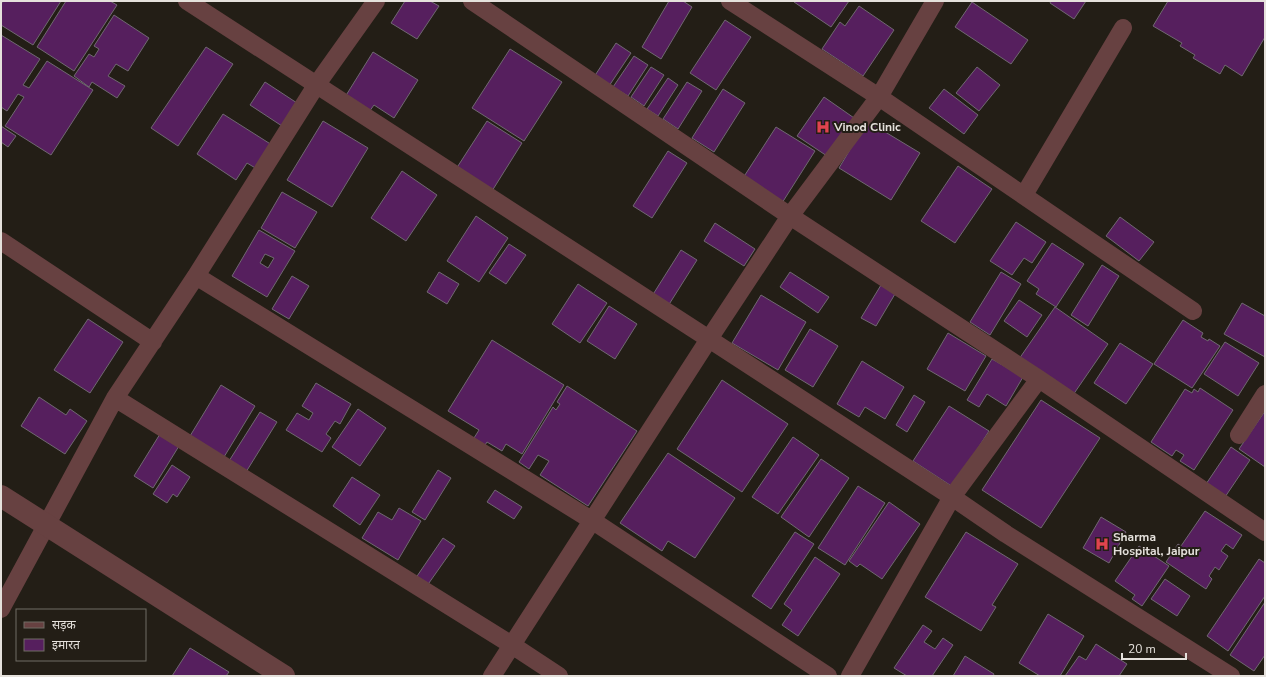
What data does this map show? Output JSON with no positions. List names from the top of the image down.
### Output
{
  "places": {
    "hospital": ["Vinod Clinic", "Sharma Hospital, Jaipur"]
  },
  "legend": ["सड़क", "इमारत"],
  "scale_bar": "20 m"
}
